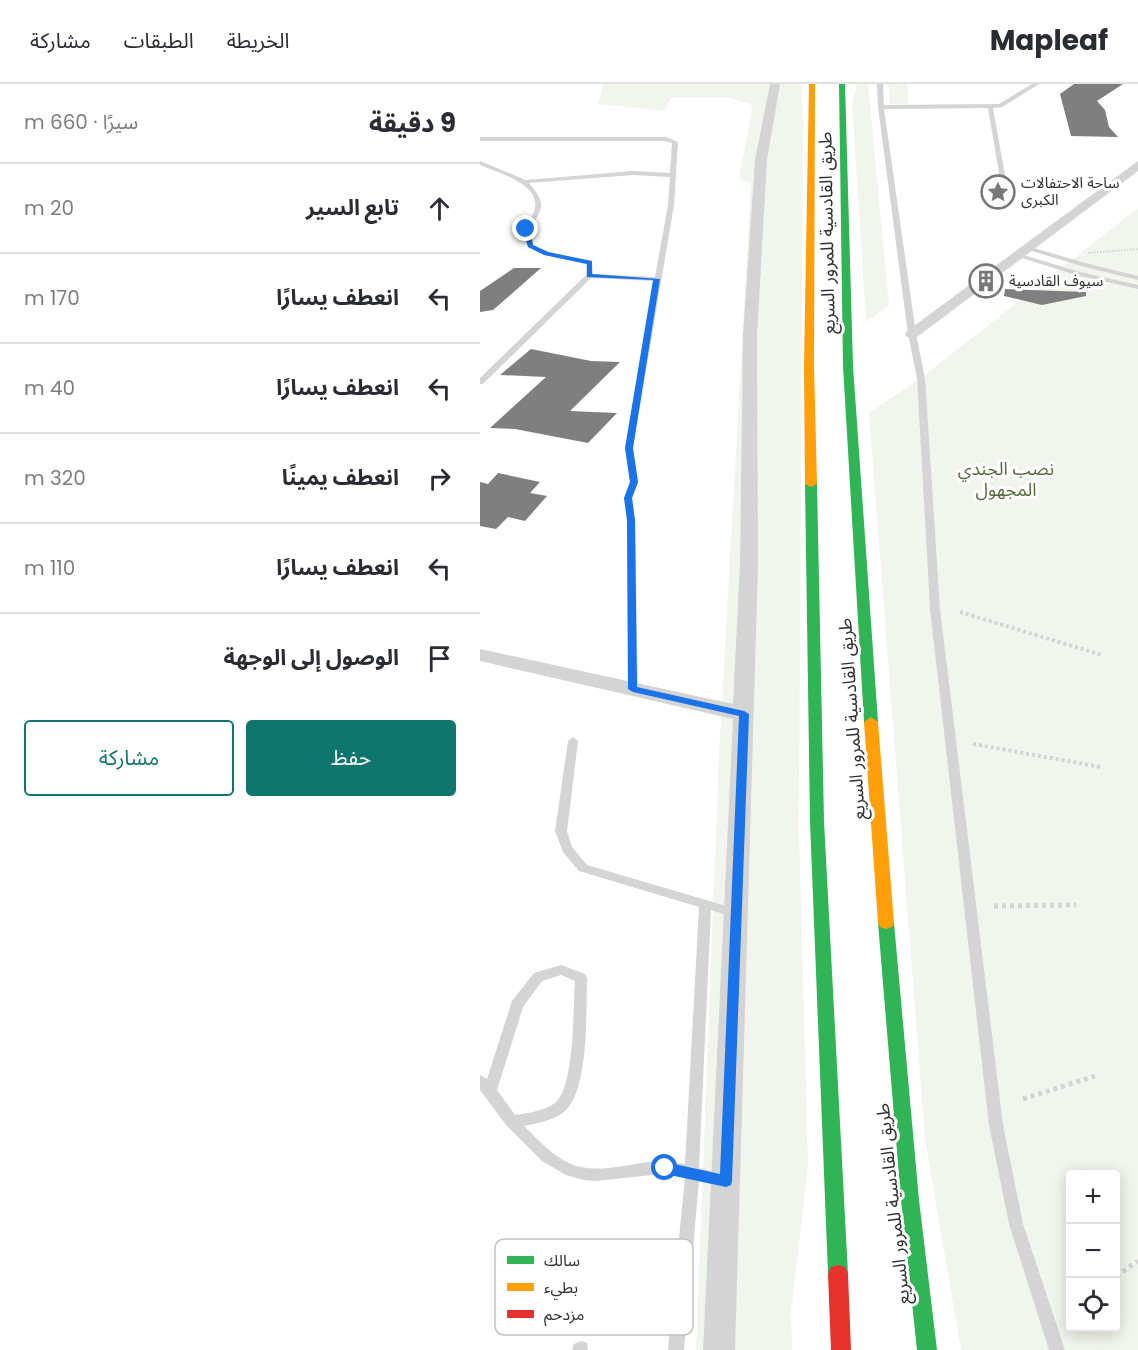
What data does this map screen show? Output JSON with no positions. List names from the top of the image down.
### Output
{
  "streets": {
    "highway": ["طريق القادسية للمرور السريع"]
  },
  "parks": ["نصب الجندي المجهول"],
  "places": {
    "place": ["ساحة الاحتفالات الكبرى"],
    "building": ["سيوف القادسية"]
  },
  "legend": ["سالك", "بطيء", "مزدحم"],
  "page": {
    "header": "Mapleaf",
    "nav": ["الخريطة", "الطبقات", "مشاركة"],
    "heading": ["9 دقيقة", "سيرًا · 660 m"],
    "list": [
      ["تابع السير", "20 m"],
      ["انعطف يسارًا", "170 m"],
      ["انعطف يسارًا", "40 m"],
      ["انعطف يمينًا", "320 m"],
      ["انعطف يسارًا", "110 m"],
      "الوصول إلى الوجهة"
    ],
    "buttons": ["حفظ", "مشاركة"],
    "map_buttons": ["+", "−"]
  }
}
